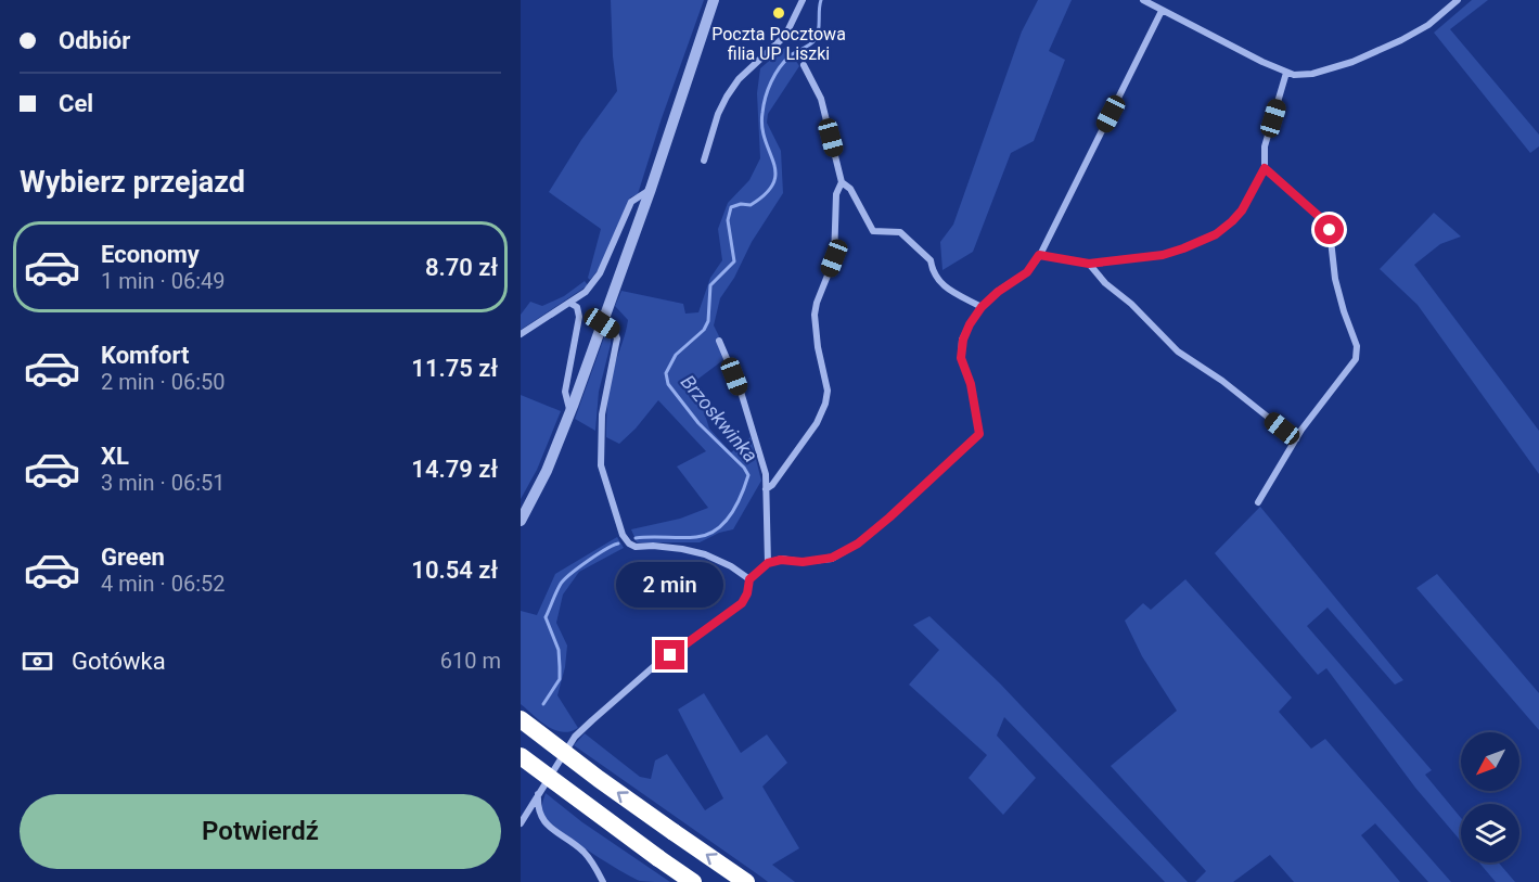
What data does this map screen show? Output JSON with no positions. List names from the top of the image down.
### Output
{
  "water": ["Brzoskwinka"],
  "places": ["Poczta Pocztowa filia UP Liszki"],
  "north": "bottom left",
  "page": {
    "banner": ["Odbiór", "Cel"],
    "heading": "Wybierz przejazd",
    "list": [
      {
        "name": "Economy",
        "note": "1 min · 06:49",
        "value": "8.70 zł"
      },
      {
        "name": "Komfort",
        "note": "2 min · 06:50",
        "value": "11.75 zł"
      },
      {
        "name": "XL",
        "note": "3 min · 06:51",
        "value": "14.79 zł"
      },
      {
        "name": "Green",
        "note": "4 min · 06:52",
        "value": "10.54 zł"
      }
    ],
    "bubble": "2 min",
    "pay": ["Gotówka", "610 m"],
    "buttons": "Potwierdź"
  }
}
